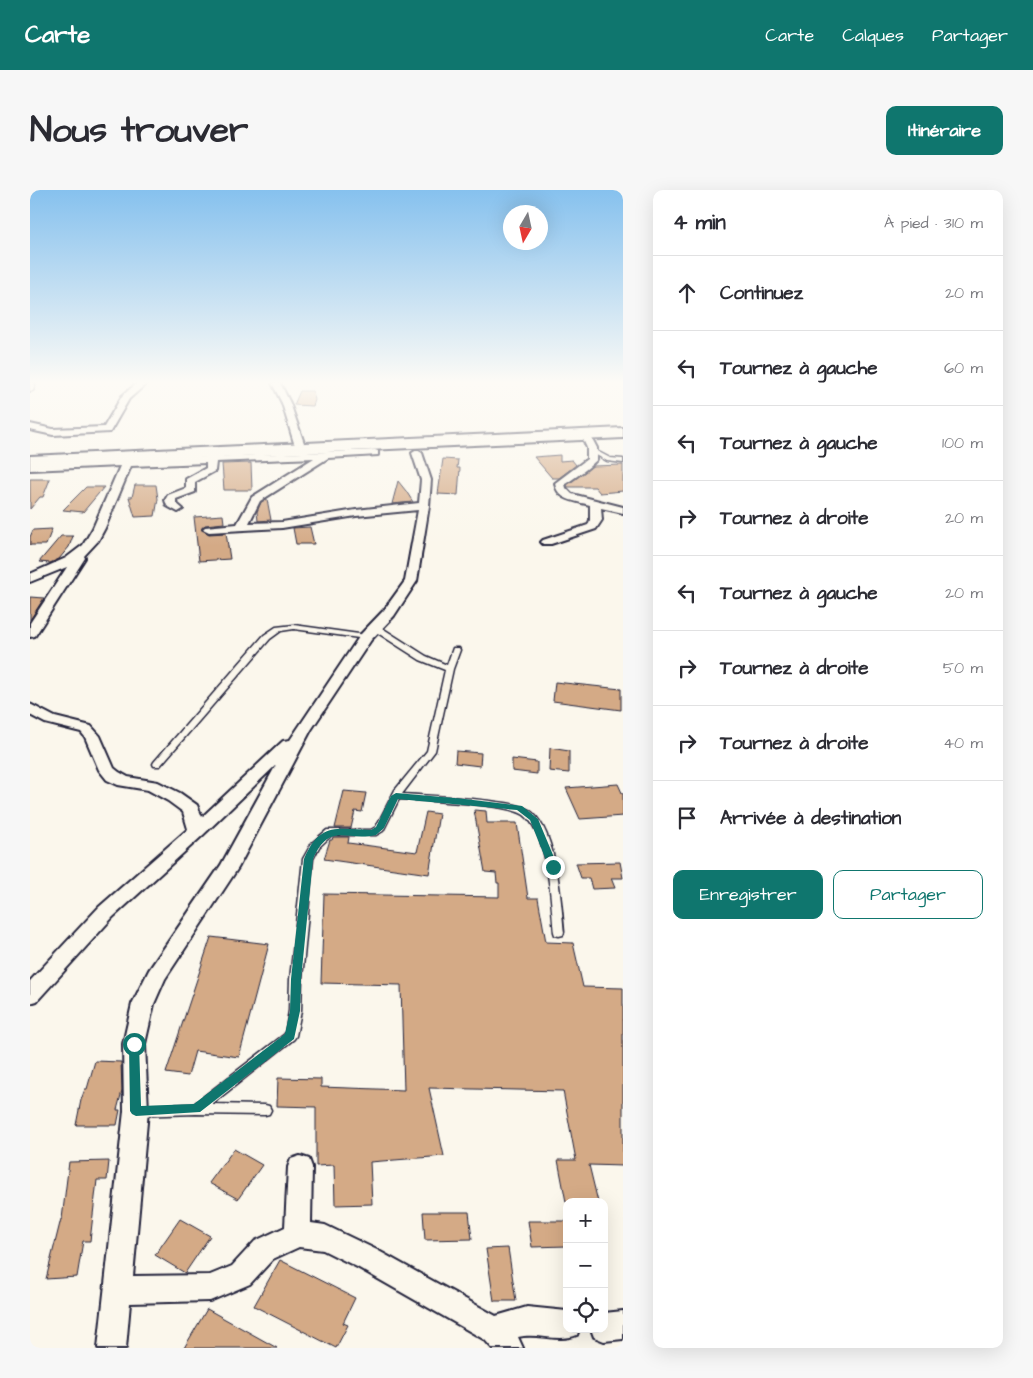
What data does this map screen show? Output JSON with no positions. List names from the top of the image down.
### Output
{
  "north": "bottom",
  "page": {
    "header": "Carte",
    "nav": ["Carte", "Calques", "Partager"],
    "title": "Nous trouver",
    "buttons": [
      "Itinéraire",
      ["Enregistrer", "Partager"]
    ],
    "heading": ["4 min", "À pied · 310 m"],
    "list": [
      ["Continuez", "20 m"],
      ["Tournez à gauche", "60 m"],
      ["Tournez à gauche", "100 m"],
      ["Tournez à droite", "20 m"],
      ["Tournez à gauche", "20 m"],
      ["Tournez à droite", "50 m"],
      ["Tournez à droite", "40 m"],
      "Arrivée à destination"
    ],
    "map_buttons": ["+", "−"]
  }
}
